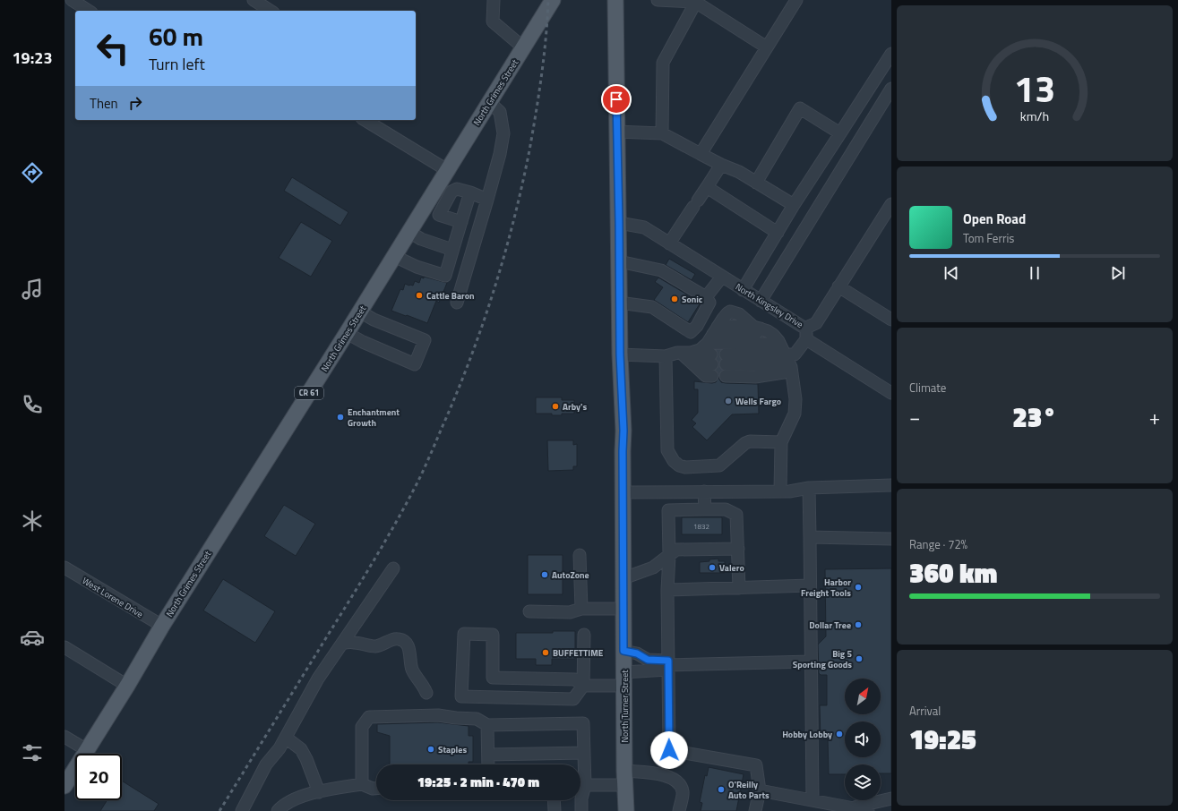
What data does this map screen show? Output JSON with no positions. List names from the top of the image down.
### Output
{
  "streets": {
    "main road": ["North Grimes Street", "CR 61", "North Turner Street"],
    "street": ["North Kingsley Drive", "West Lorene Drive"]
  },
  "crossings": [
    ["North Grimes Street", "West Lorene Drive"],
    ["North Kingsley Drive", "North Turner Street"]
  ],
  "places": [
    "Cattle Baron",
    "Sonic",
    "Wells Fargo",
    "Arby's",
    "Enchantment Growth",
    "Valero",
    "AutoZone",
    "Harbor Freight Tools",
    "Dollar Tree",
    "BUFFETTIME",
    "Big 5 Sporting Goods",
    "Hobby Lobby",
    "Staples",
    "O'Reilly Auto Parts"
  ],
  "house_numbers": ["1832"],
  "north": "top right",
  "page": {
    "tabs": "19:23",
    "turn": ["60 m", "Turn left"],
    "then": "Then",
    "song": ["Open Road", "Tom Ferris"],
    "tile": [
      "Climate",
      ["Range · 72%", "360 km"],
      ["Arrival", "19:25"]
    ],
    "heat": ["−", "23°", "+"],
    "limit": "20",
    "trip": "19:25 · 2 min · 470 m",
    "gauge": ["13", "km/h"]
  }
}
